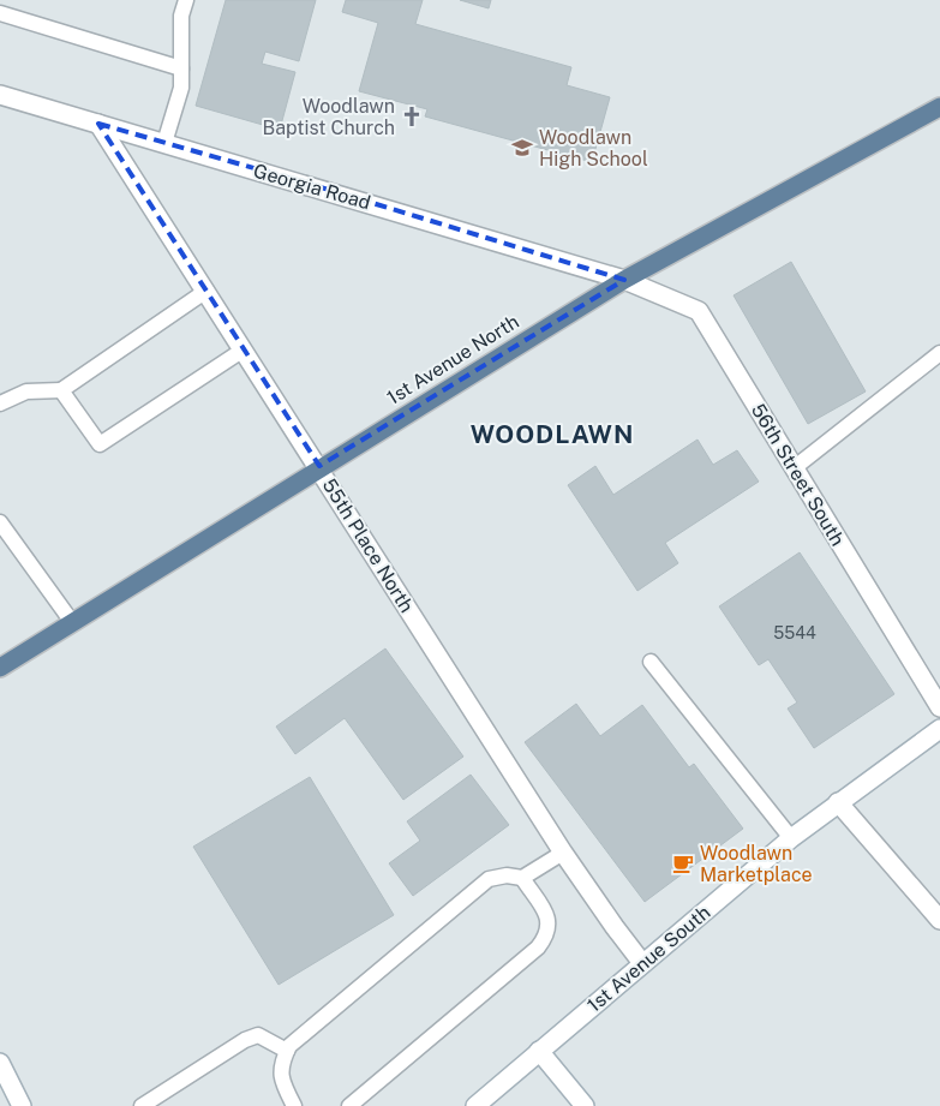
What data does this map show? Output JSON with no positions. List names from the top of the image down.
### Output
{
  "streets": {
    "main road": ["1st Avenue North"],
    "street": [
      "Georgia Road",
      "56th Street South",
      "55th Place North",
      "1st Avenue South"
    ]
  },
  "crossings": [
    ["Georgia Road", "1st Avenue North"],
    ["Georgia Road", "56th Street South"],
    ["Georgia Road", "55th Place North"],
    ["1st Avenue North", "56th Street South"],
    ["1st Avenue North", "55th Place North"],
    ["55th Place North", "1st Avenue South"]
  ],
  "districts": ["WOODLAWN"],
  "places": {
    "church": ["Woodlawn Baptist Church"],
    "school or university": ["Woodlawn High School"],
    "cafe": ["Woodlawn Marketplace"]
  },
  "house_numbers": ["5544"]
}
